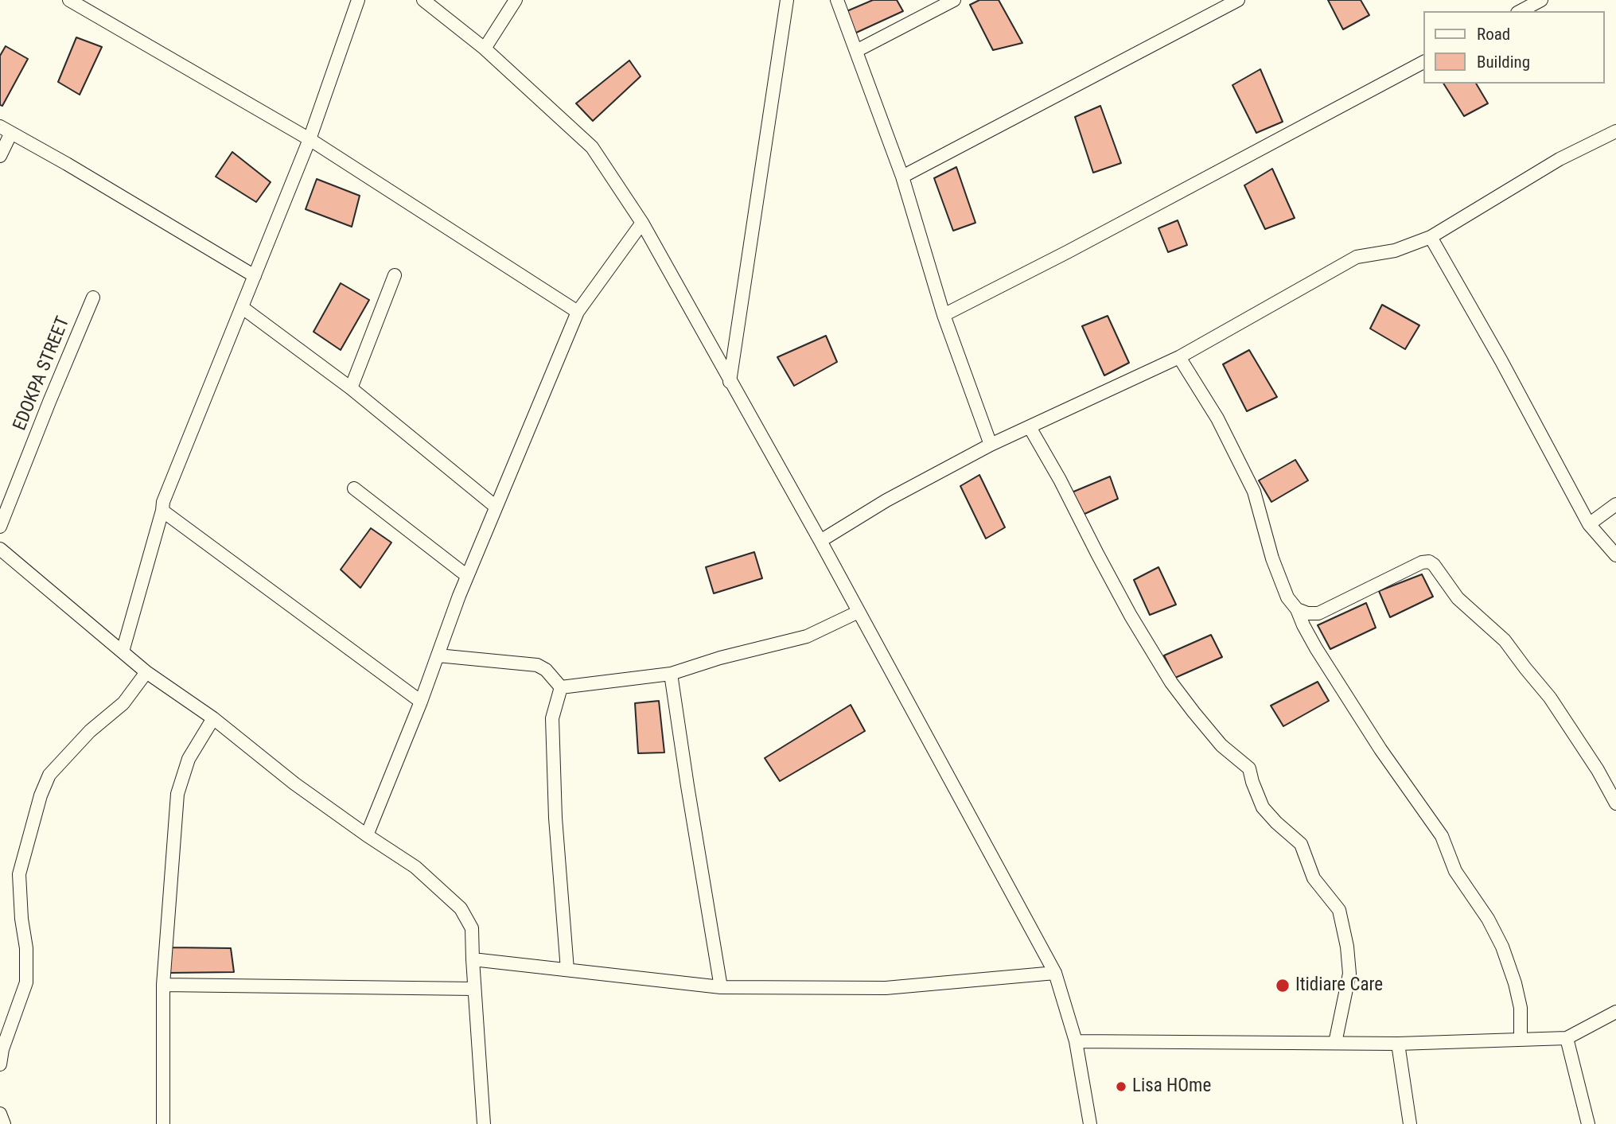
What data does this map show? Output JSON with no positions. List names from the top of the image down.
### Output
{
  "streets": {
    "street": ["EDOKPA STREET"]
  },
  "places": ["Itidiare Care", "Lisa HOme"],
  "legend": ["Road", "Building"]
}
